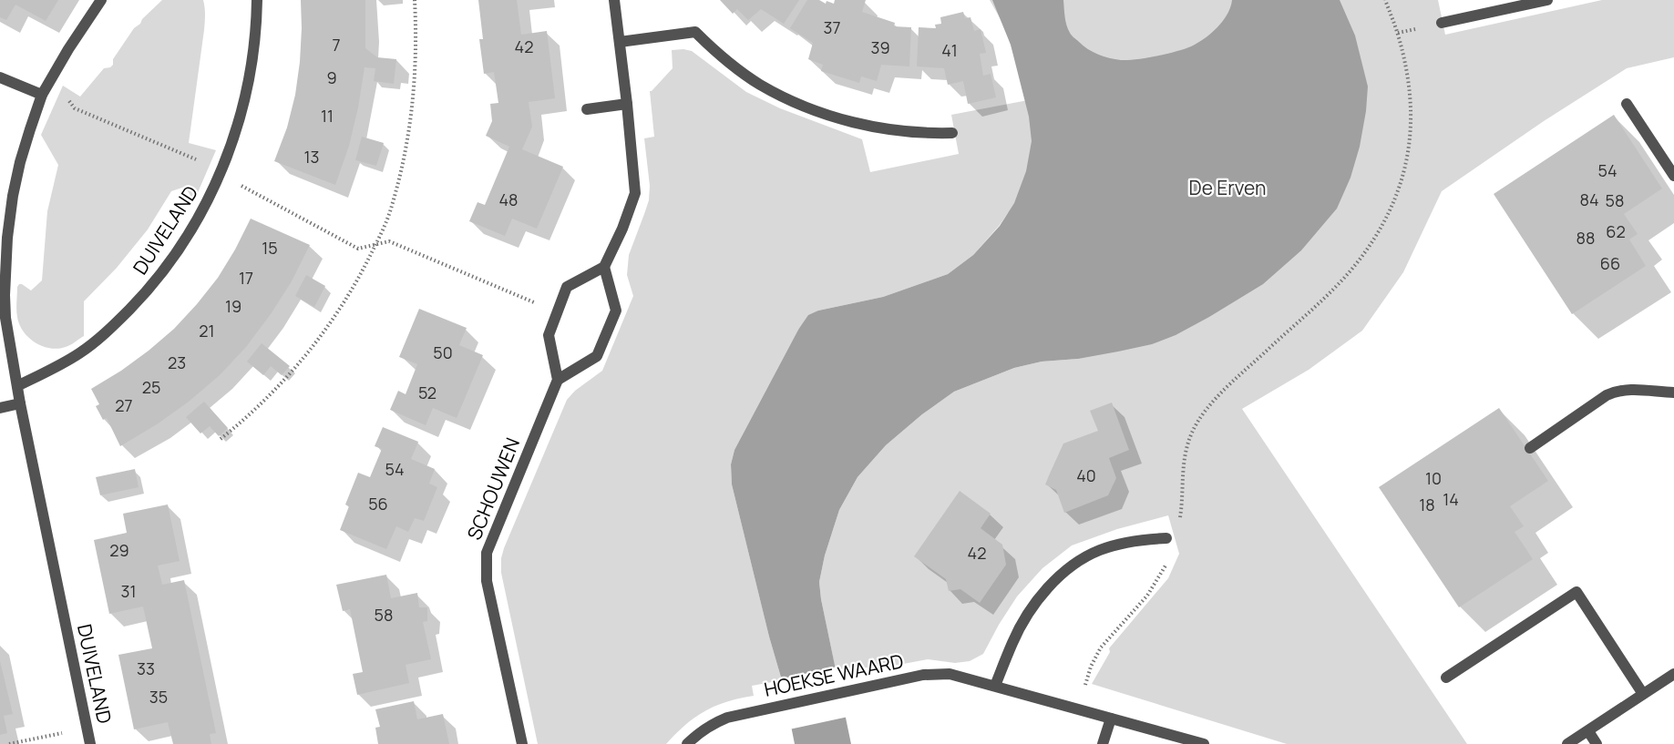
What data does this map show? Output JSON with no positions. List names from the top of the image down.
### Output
{
  "streets": {
    "street": ["DUIVELAND", "SCHOUWEN", "HOEKSE WAARD"]
  },
  "parks": ["De Erven"],
  "house_numbers": [
    "37",
    "7",
    "42",
    "39",
    "41",
    "9",
    "11",
    "13",
    "54",
    "48",
    "84",
    "58",
    "62",
    "88",
    "15",
    "66",
    "17",
    "19",
    "21",
    "50",
    "23",
    "25",
    "52",
    "27",
    "54",
    "40",
    "10",
    "14",
    "56",
    "18",
    "29",
    "42",
    "31",
    "58",
    "33",
    "35"
  ]
}
